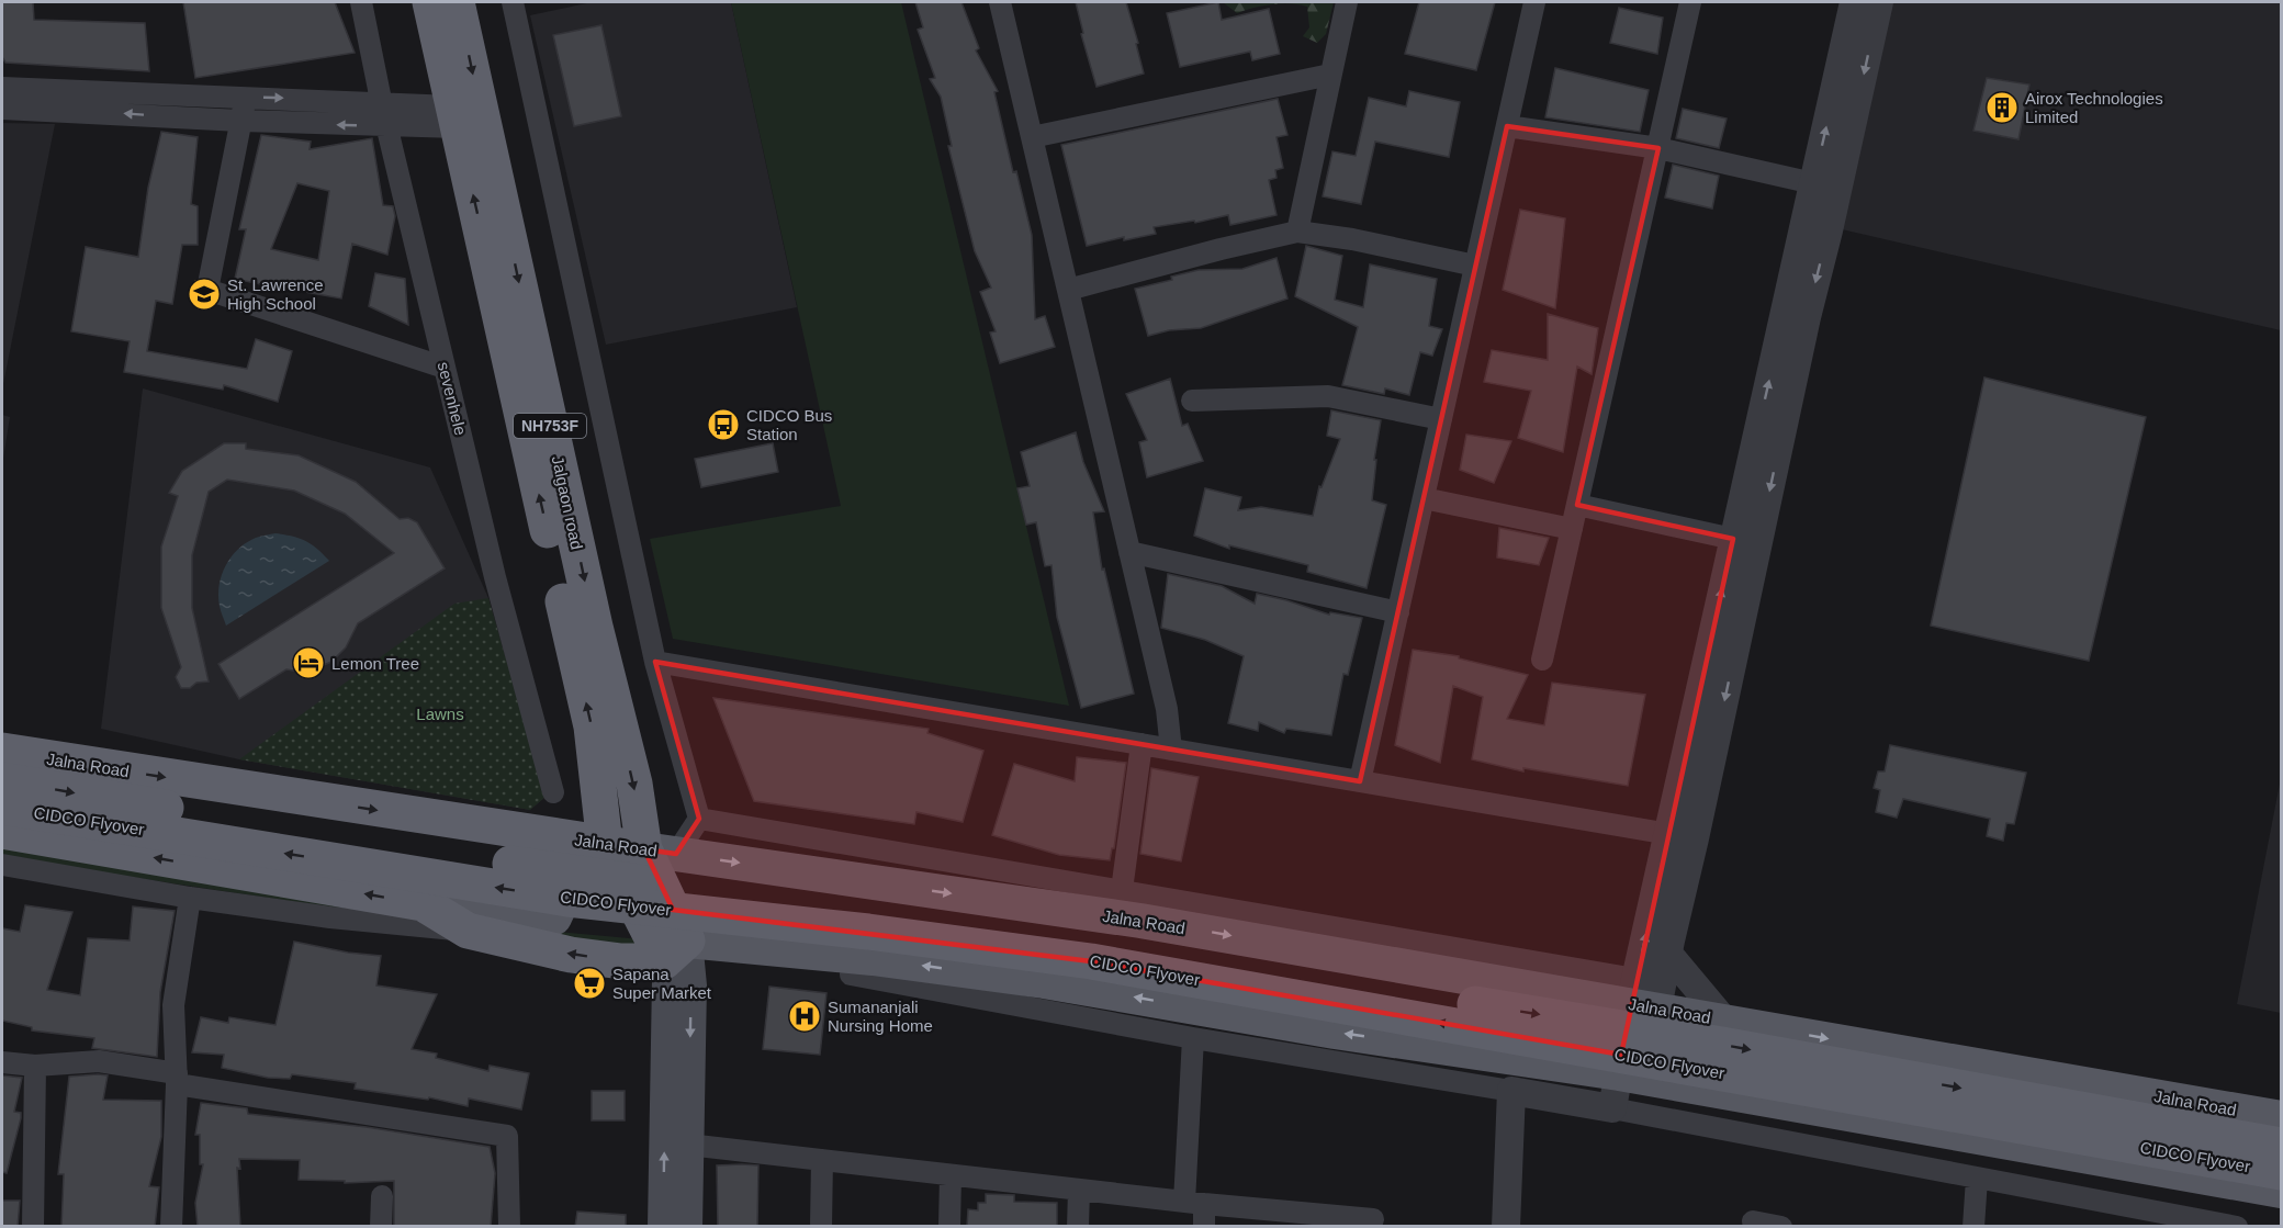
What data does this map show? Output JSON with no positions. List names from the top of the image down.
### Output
{
  "streets": {
    "highway": [
      "NH753F",
      "Jalgaon road",
      "Jalna Road",
      "CIDCO Flyover"
    ],
    "street": ["sevenhele"]
  },
  "crossings": [
    ["Jalgaon road", "Jalna Road"]
  ],
  "one_way": ["Jalna Road"],
  "parks": ["Lawns"],
  "places": {
    "building": ["Airox Technologies Limited"],
    "school or university": ["St. Lawrence High School"],
    "bus stop": ["CIDCO Bus Station"],
    "hotel": ["Lemon Tree"],
    "supermarket": ["Sapana Super Market"],
    "hospital": ["Sumananjali Nursing Home"]
  }
}
